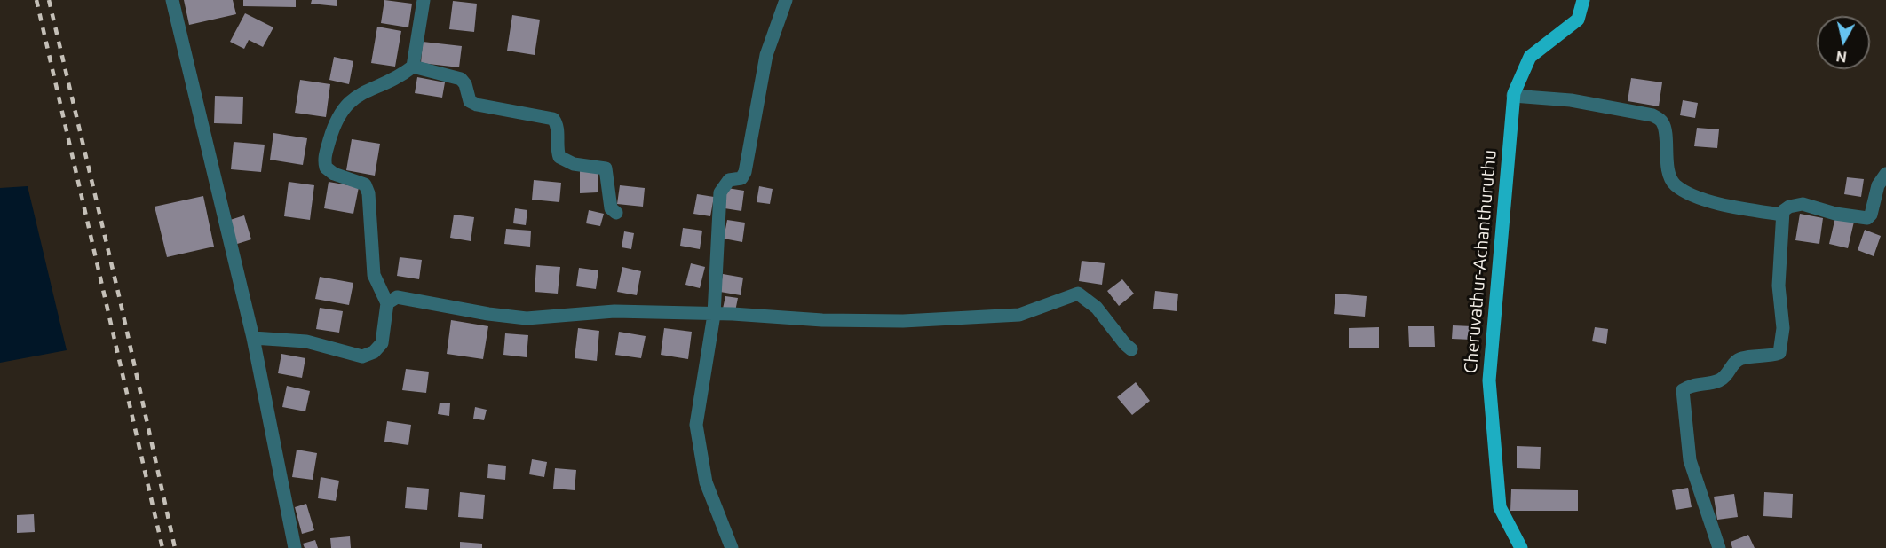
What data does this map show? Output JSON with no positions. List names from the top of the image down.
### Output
{
  "streets": {
    "main road": ["Cheruvathur-Achanthuruthu"]
  },
  "north": "bottom"
}
